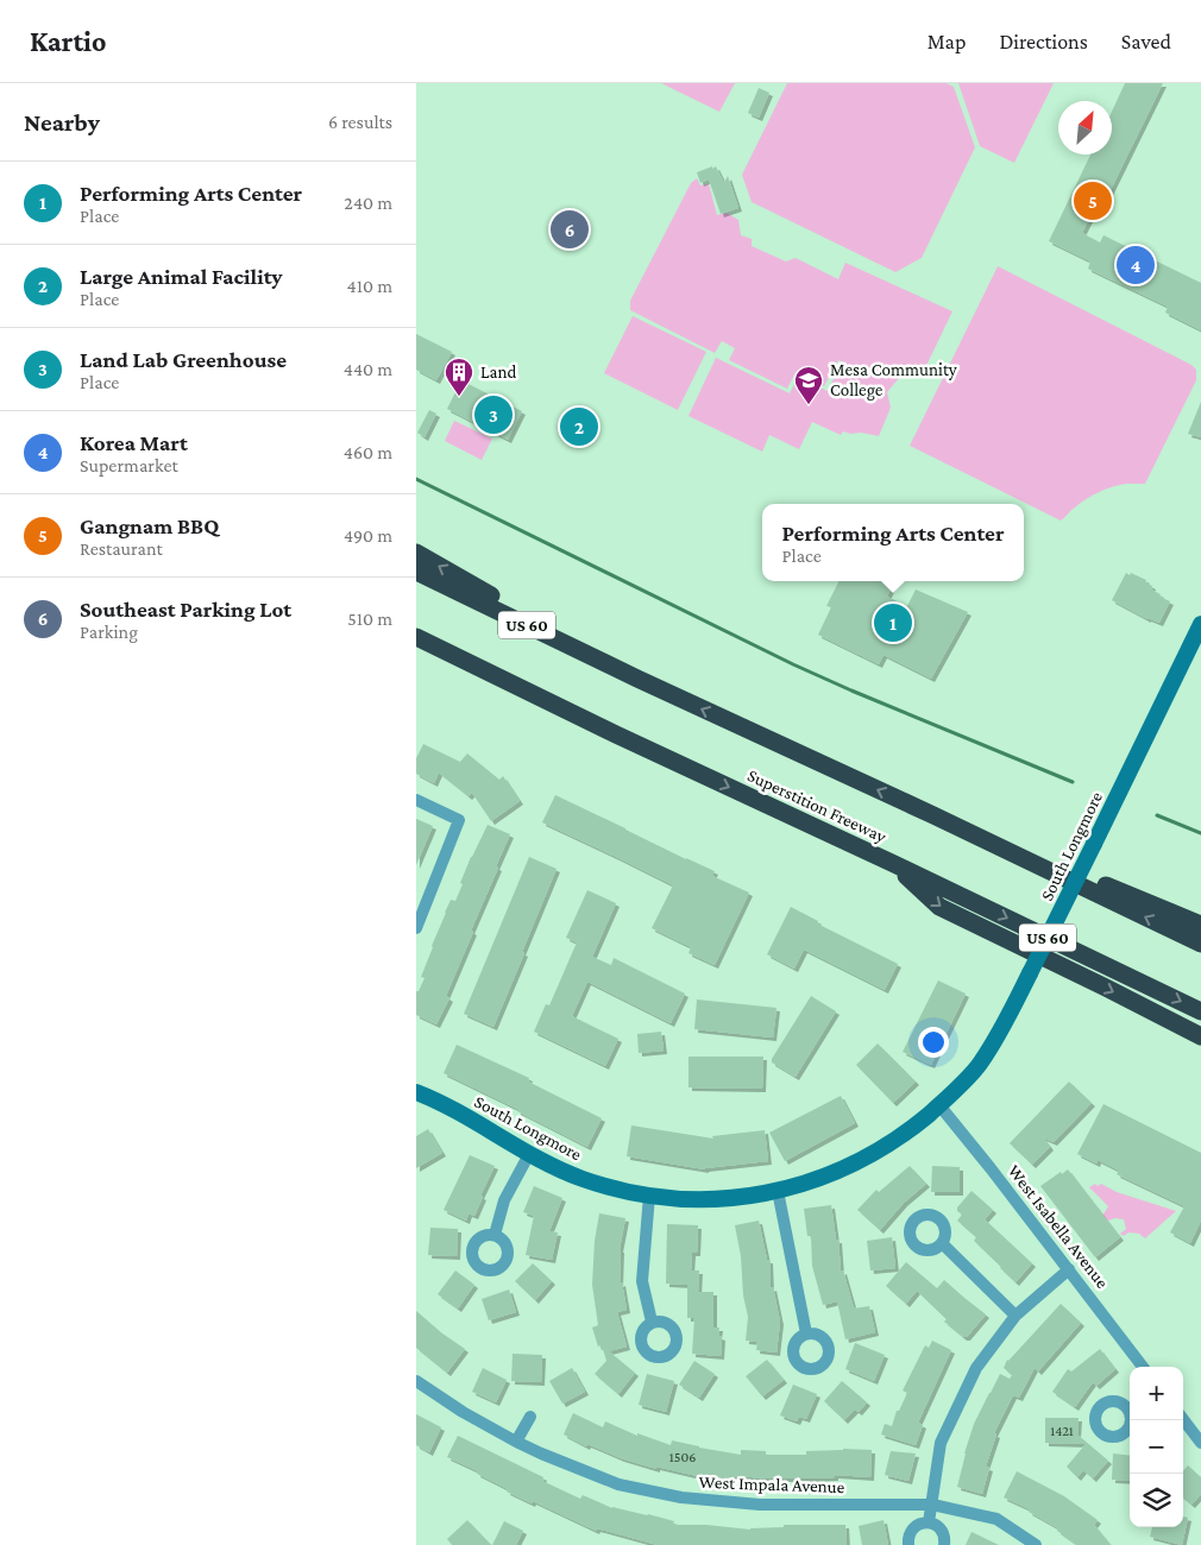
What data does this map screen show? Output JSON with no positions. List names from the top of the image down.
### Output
{
  "streets": {
    "highway": ["US 60", "Superstition Freeway"],
    "street": ["South Longmore", "West Isabella Avenue", "West Impala Avenue"]
  },
  "crossings": [
    ["South Longmore", "West Isabella Avenue"]
  ],
  "places": {
    "building": ["Land"],
    "school or university": ["Mesa Community College"]
  },
  "house_numbers": ["1421", "1506"],
  "north": "top right",
  "page": {
    "header": "Kartio",
    "nav": ["Map", "Directions", "Saved"],
    "heading": ["Nearby", "6 results"],
    "list": [
      {
        "mark": "1",
        "name": "Performing Arts Center",
        "note": "Place",
        "value": "240 m"
      },
      {
        "mark": "2",
        "name": "Large Animal Facility",
        "note": "Place",
        "value": "410 m"
      },
      {
        "mark": "3",
        "name": "Land Lab Greenhouse",
        "note": "Place",
        "value": "440 m"
      },
      {
        "mark": "4",
        "name": "Korea Mart",
        "note": "Supermarket",
        "value": "460 m"
      },
      {
        "mark": "5",
        "name": "Gangnam BBQ",
        "note": "Restaurant",
        "value": "490 m"
      },
      {
        "mark": "6",
        "name": "Southeast Parking Lot",
        "note": "Parking",
        "value": "510 m"
      }
    ],
    "pins": [
      "5",
      "6",
      "4",
      "3",
      "2",
      "1"
    ],
    "popup": ["Performing Arts Center", "Place"],
    "map_buttons": ["+", "−"]
  }
}
